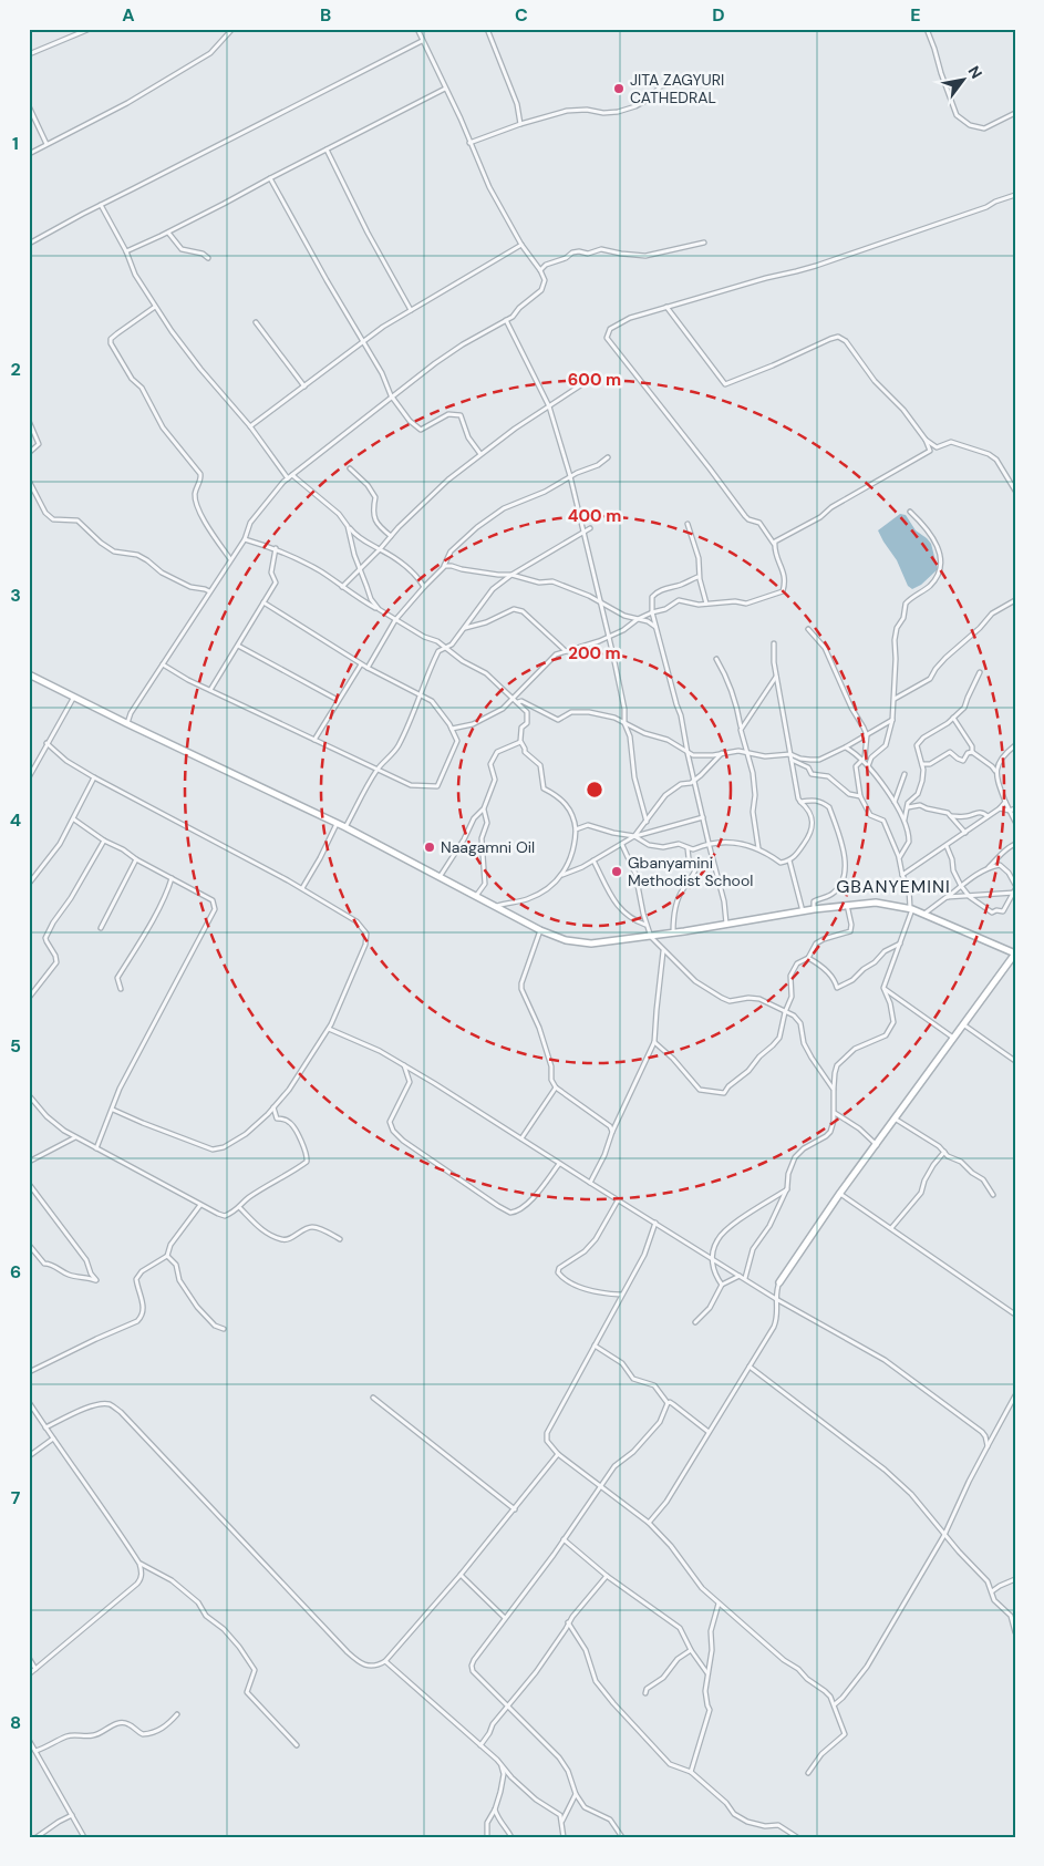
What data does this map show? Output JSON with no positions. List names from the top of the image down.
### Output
{
  "districts": ["GBANYEMINI"],
  "places": ["JITA ZAGYURI CATHEDRAL", "Naagamni Oil", "Gbanyamini Methodist School"],
  "north": "top right",
  "grid": {
    "columns": [
      "A",
      "B",
      "C",
      "D",
      "E"
    ],
    "rows": [
      "1",
      "2",
      "3",
      "4",
      "5",
      "6",
      "7",
      "8"
    ]
  },
  "rings": ["600 m", "400 m", "200 m"]
}
